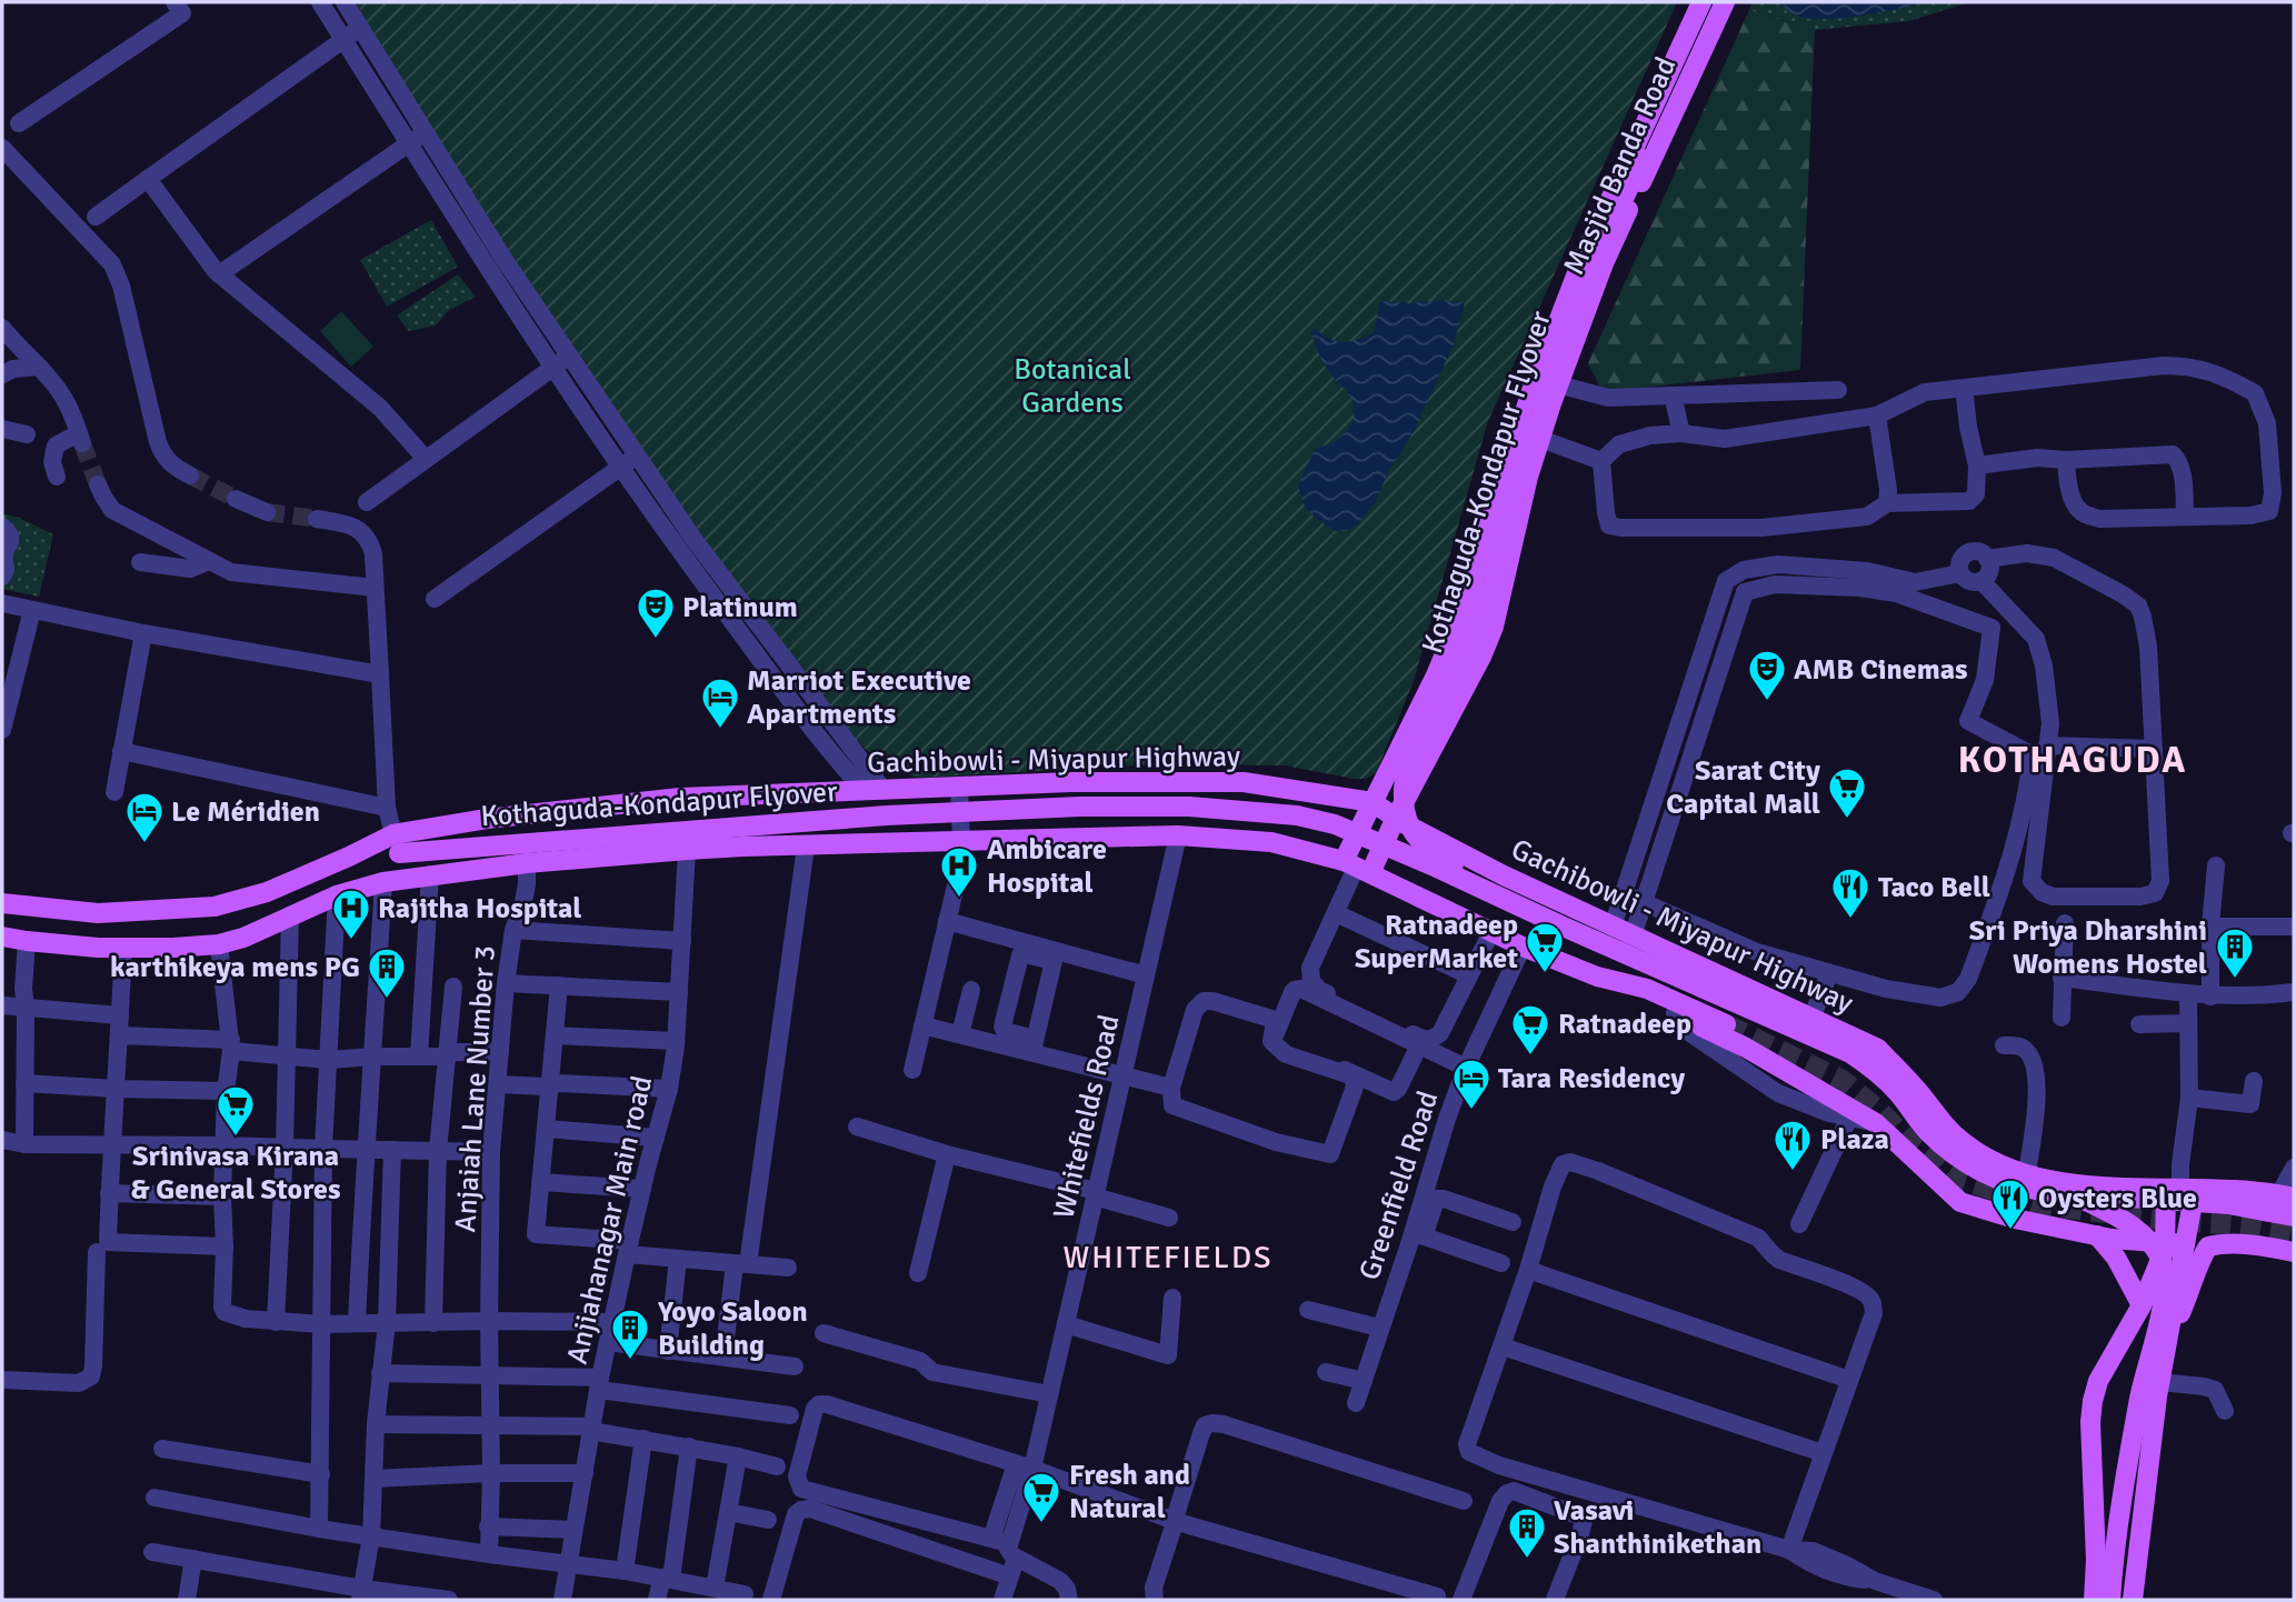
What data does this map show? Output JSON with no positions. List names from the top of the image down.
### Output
{
  "streets": {
    "main road": ["Masjid Banda Road", "Kothaguda-Kondapur Flyover", "Gachibowli - Miyapur Highway"],
    "street": [
      "Anjaiah Lane Number 3",
      "Whitefields Road",
      "Greenfield Road",
      "Anjiahanagar Main road"
    ]
  },
  "crossings": [
    ["Masjid Banda Road", "Kothaguda-Kondapur Flyover"],
    ["Masjid Banda Road", "Gachibowli - Miyapur Highway"],
    ["Kothaguda-Kondapur Flyover", "Gachibowli - Miyapur Highway"]
  ],
  "districts": ["KOTHAGUDA", "WHITEFIELDS"],
  "parks": ["Botanical Gardens"],
  "places": {
    "theatre": ["Platinum", "AMB Cinemas"],
    "hotel": ["Marriot Executive Apartments", "Le Méridien", "Tara Residency"],
    "supermarket": [
      "Sarat City Capital Mall",
      "Ratnadeep SuperMarket",
      "Ratnadeep",
      "Srinivasa Kirana & General Stores",
      "Fresh and Natural"
    ],
    "hospital": ["Ambicare Hospital", "Rajitha Hospital"],
    "restaurant": ["Taco Bell", "Plaza", "Oysters Blue"],
    "building": [
      "Sri Priya Dharshini Womens Hostel",
      "karthikeya mens PG",
      "Yoyo Saloon Building",
      "Vasavi Shanthinikethan"
    ]
  }
}
